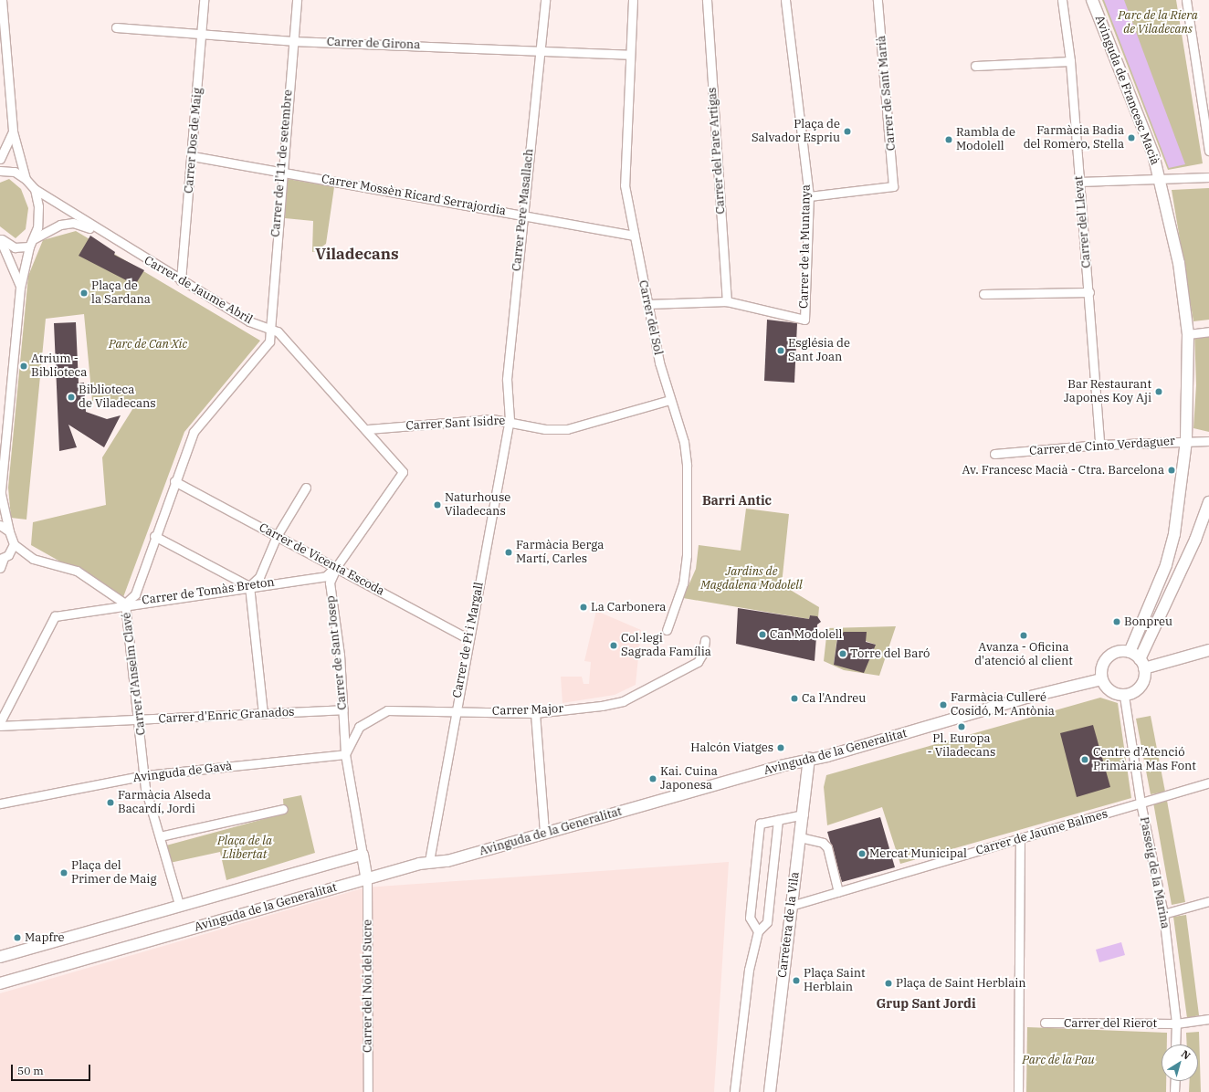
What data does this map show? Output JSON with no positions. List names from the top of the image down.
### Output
{
  "streets": {
    "street": [
      "Carrer de Girona",
      "Avinguda de Francesc Macià",
      "Carrer de Sant Marià",
      "Carrer Dos de Maig",
      "Carrer del Pare Artigas",
      "Carrer de l'11 de setembre",
      "Carrer Mossèn Ricard Serrajordia",
      "Carrer Pere Masallach",
      "Carrer del Llevat",
      "Carrer de la Muntanya",
      "Carrer de Jaume Abril",
      "Carrer del Sol",
      "Carrer Sant Isidre",
      "Carrer de Cinto Verdaguer",
      "Carrer de Vicenta Escoda",
      "Carrer de Tomàs Breton",
      "Carrer de Pi i Margall",
      "Carrer de Sant Josep",
      "Carrer d'Anselm Clavé",
      "Carrer Major",
      "Carrer d'Enric Granados",
      "Avinguda de la Generalitat",
      "Avinguda de Gavà",
      "Carrer de Jaume Balmes",
      "Passeig de la Marina",
      "Carretera de la Vila",
      "Carrer del Noi del Sucre",
      "Carrer del Rierot"
    ]
  },
  "crossings": [
    ["Carrer de Girona", "Carrer Dos de Maig"],
    ["Carrer de Girona", "Carrer de l'11 de setembre"],
    ["Carrer de Girona", "Carrer Pere Masallach"],
    ["Carrer de Girona", "Carrer del Sol"],
    ["Avinguda de Francesc Macià", "Carrer de Cinto Verdaguer"],
    ["Avinguda de Francesc Macià", "Avinguda de la Generalitat"],
    ["Avinguda de Francesc Macià", "Passeig de la Marina"],
    ["Carrer de Sant Marià", "Carrer de la Muntanya"],
    ["Carrer Dos de Maig", "Carrer Mossèn Ricard Serrajordia"],
    ["Carrer Dos de Maig", "Carrer de Jaume Abril"],
    ["Carrer del Pare Artigas", "Carrer de la Muntanya"],
    ["Carrer de l'11 de setembre", "Carrer Mossèn Ricard Serrajordia"],
    ["Carrer de l'11 de setembre", "Carrer de Jaume Abril"],
    ["Carrer de l'11 de setembre", "Carrer d'Anselm Clavé"],
    ["Carrer Mossèn Ricard Serrajordia", "Carrer Pere Masallach"],
    ["Carrer Mossèn Ricard Serrajordia", "Carrer del Sol"],
    ["Carrer Pere Masallach", "Carrer Sant Isidre"],
    ["Carrer Pere Masallach", "Carrer de Pi i Margall"],
    ["Carrer del Llevat", "Carrer de Cinto Verdaguer"],
    ["Carrer de Jaume Abril", "Carrer d'Anselm Clavé"],
    ["Carrer del Sol", "Carrer Sant Isidre"],
    ["Carrer Sant Isidre", "Carrer de Pi i Margall"],
    ["Carrer Sant Isidre", "Carrer de Sant Josep"],
    ["Carrer de Vicenta Escoda", "Carrer de Tomàs Breton"],
    ["Carrer de Vicenta Escoda", "Carrer de Pi i Margall"],
    ["Carrer de Vicenta Escoda", "Carrer de Sant Josep"],
    ["Carrer de Vicenta Escoda", "Carrer d'Anselm Clavé"],
    ["Carrer de Tomàs Breton", "Carrer de Sant Josep"],
    ["Carrer de Tomàs Breton", "Carrer d'Anselm Clavé"],
    ["Carrer de Pi i Margall", "Carrer Major"],
    ["Carrer de Pi i Margall", "Avinguda de la Generalitat"],
    ["Carrer de Sant Josep", "Carrer Major"],
    ["Carrer de Sant Josep", "Carrer d'Enric Granados"],
    ["Carrer de Sant Josep", "Avinguda de Gavà"],
    ["Carrer d'Anselm Clavé", "Carrer d'Enric Granados"],
    ["Carrer d'Anselm Clavé", "Avinguda de Gavà"],
    ["Carrer Major", "Avinguda de Gavà"],
    ["Avinguda de la Generalitat", "Passeig de la Marina"],
    ["Avinguda de la Generalitat", "Carretera de la Vila"],
    ["Avinguda de la Generalitat", "Carrer del Noi del Sucre"],
    ["Carrer de Jaume Balmes", "Passeig de la Marina"],
    ["Carrer de Jaume Balmes", "Carretera de la Vila"],
    ["Passeig de la Marina", "Carrer del Rierot"]
  ],
  "districts": ["Viladecans", "Barri Antic", "Grup Sant Jordi"],
  "parks": [
    "Parc de la Riera de Viladecans",
    "Parc de Can Xic",
    "Jardins de Magdalena Modolell",
    "Plaça de la Llibertat",
    "Parc de la Pau"
  ],
  "places": [
    "Plaça de Salvador Espriu",
    "Farmàcia Badia del Romero, Stella",
    "Rambla de Modolell",
    "Plaça de la Sardana",
    "Església de Sant Joan",
    "Atrium - Biblioteca",
    "Bar Restaurant Japones Koy Aji",
    "Biblioteca de Viladecans",
    "Av. Francesc Macià - Ctra. Barcelona",
    "Naturhouse Viladecans",
    "Farmàcia Berga Martí, Carles",
    "La Carbonera",
    "Bonpreu",
    "Can Modolell",
    "Avanza - Oficina d'atenció al client",
    "Col·legi Sagrada Família",
    "Torre del Baró",
    "Ca l'Andreu",
    "Farmàcia Culleré Cosidó, M. Antònia",
    "Pl. Europa - Viladecans",
    "Halcón Viatges",
    "Centre d'Atenció Primària Mas Font",
    "Kai. Cuina Japonesa",
    "Farmàcia Alseda Bacardí, Jordi",
    "Mercat Municipal",
    "Plaça del Primer de Maig",
    "Mapfre",
    "Plaça Saint Herblain",
    "Plaça de Saint Herblain"
  ],
  "scale_bar": "50 m",
  "north": "top right"
}
